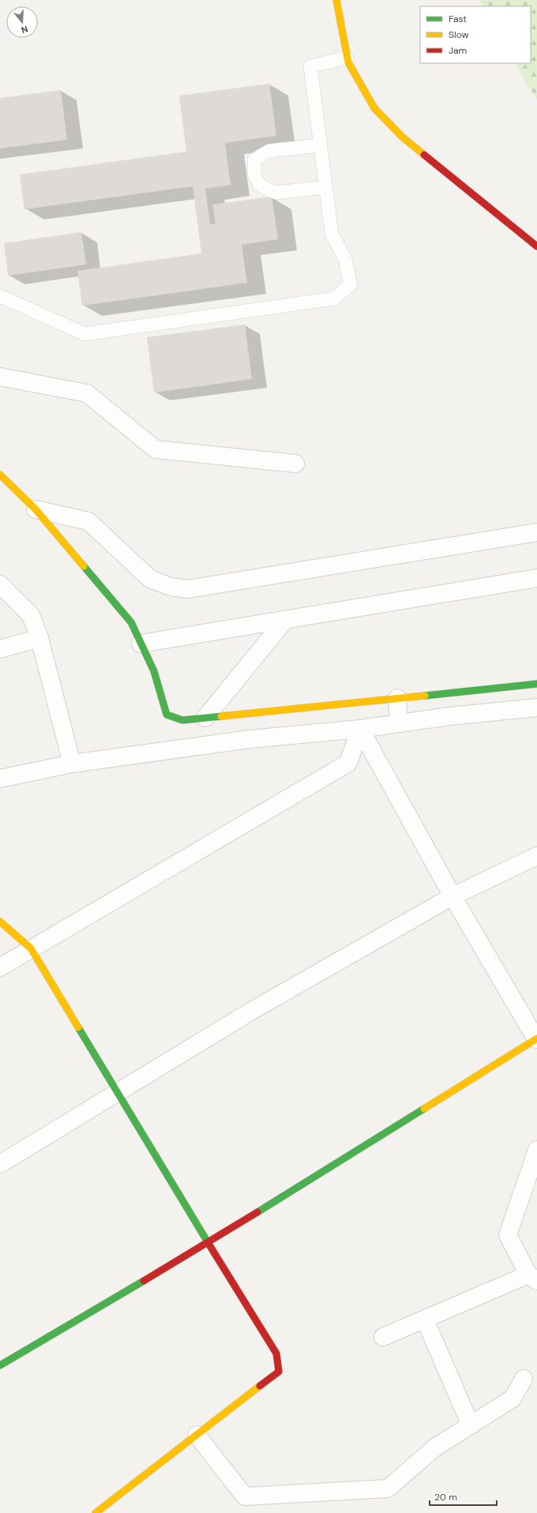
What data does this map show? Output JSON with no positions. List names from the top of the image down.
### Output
{
  "legend": ["Fast", "Slow", "Jam"],
  "scale_bar": "20 m",
  "north": "bottom"
}
